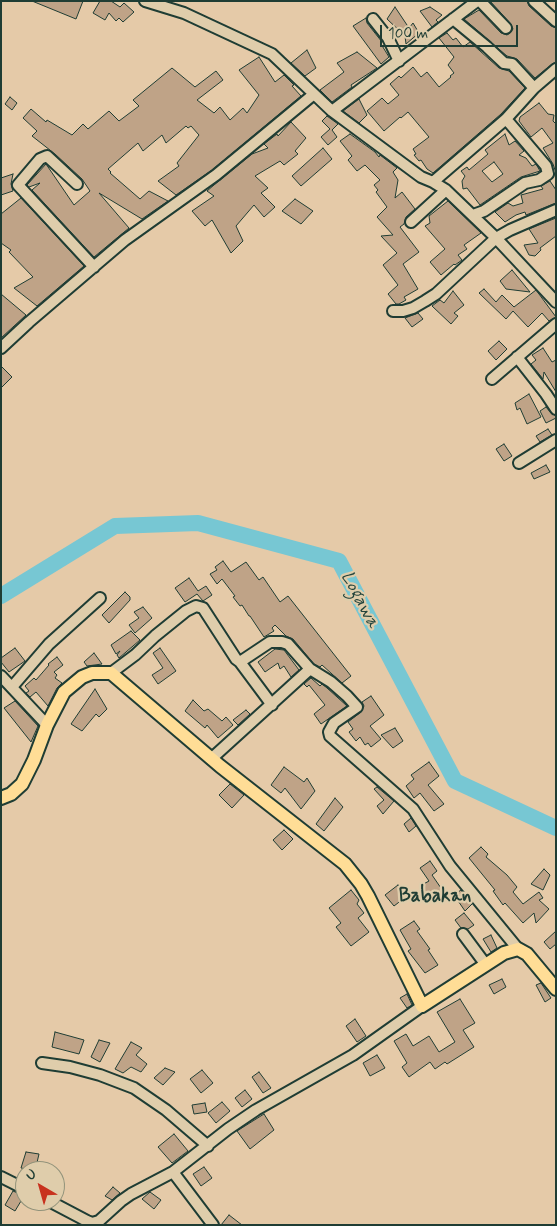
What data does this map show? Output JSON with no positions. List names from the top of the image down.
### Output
{
  "districts": ["Babakan"],
  "water": ["Logawa"],
  "scale_bar": "100 m",
  "north": "top left"
}
